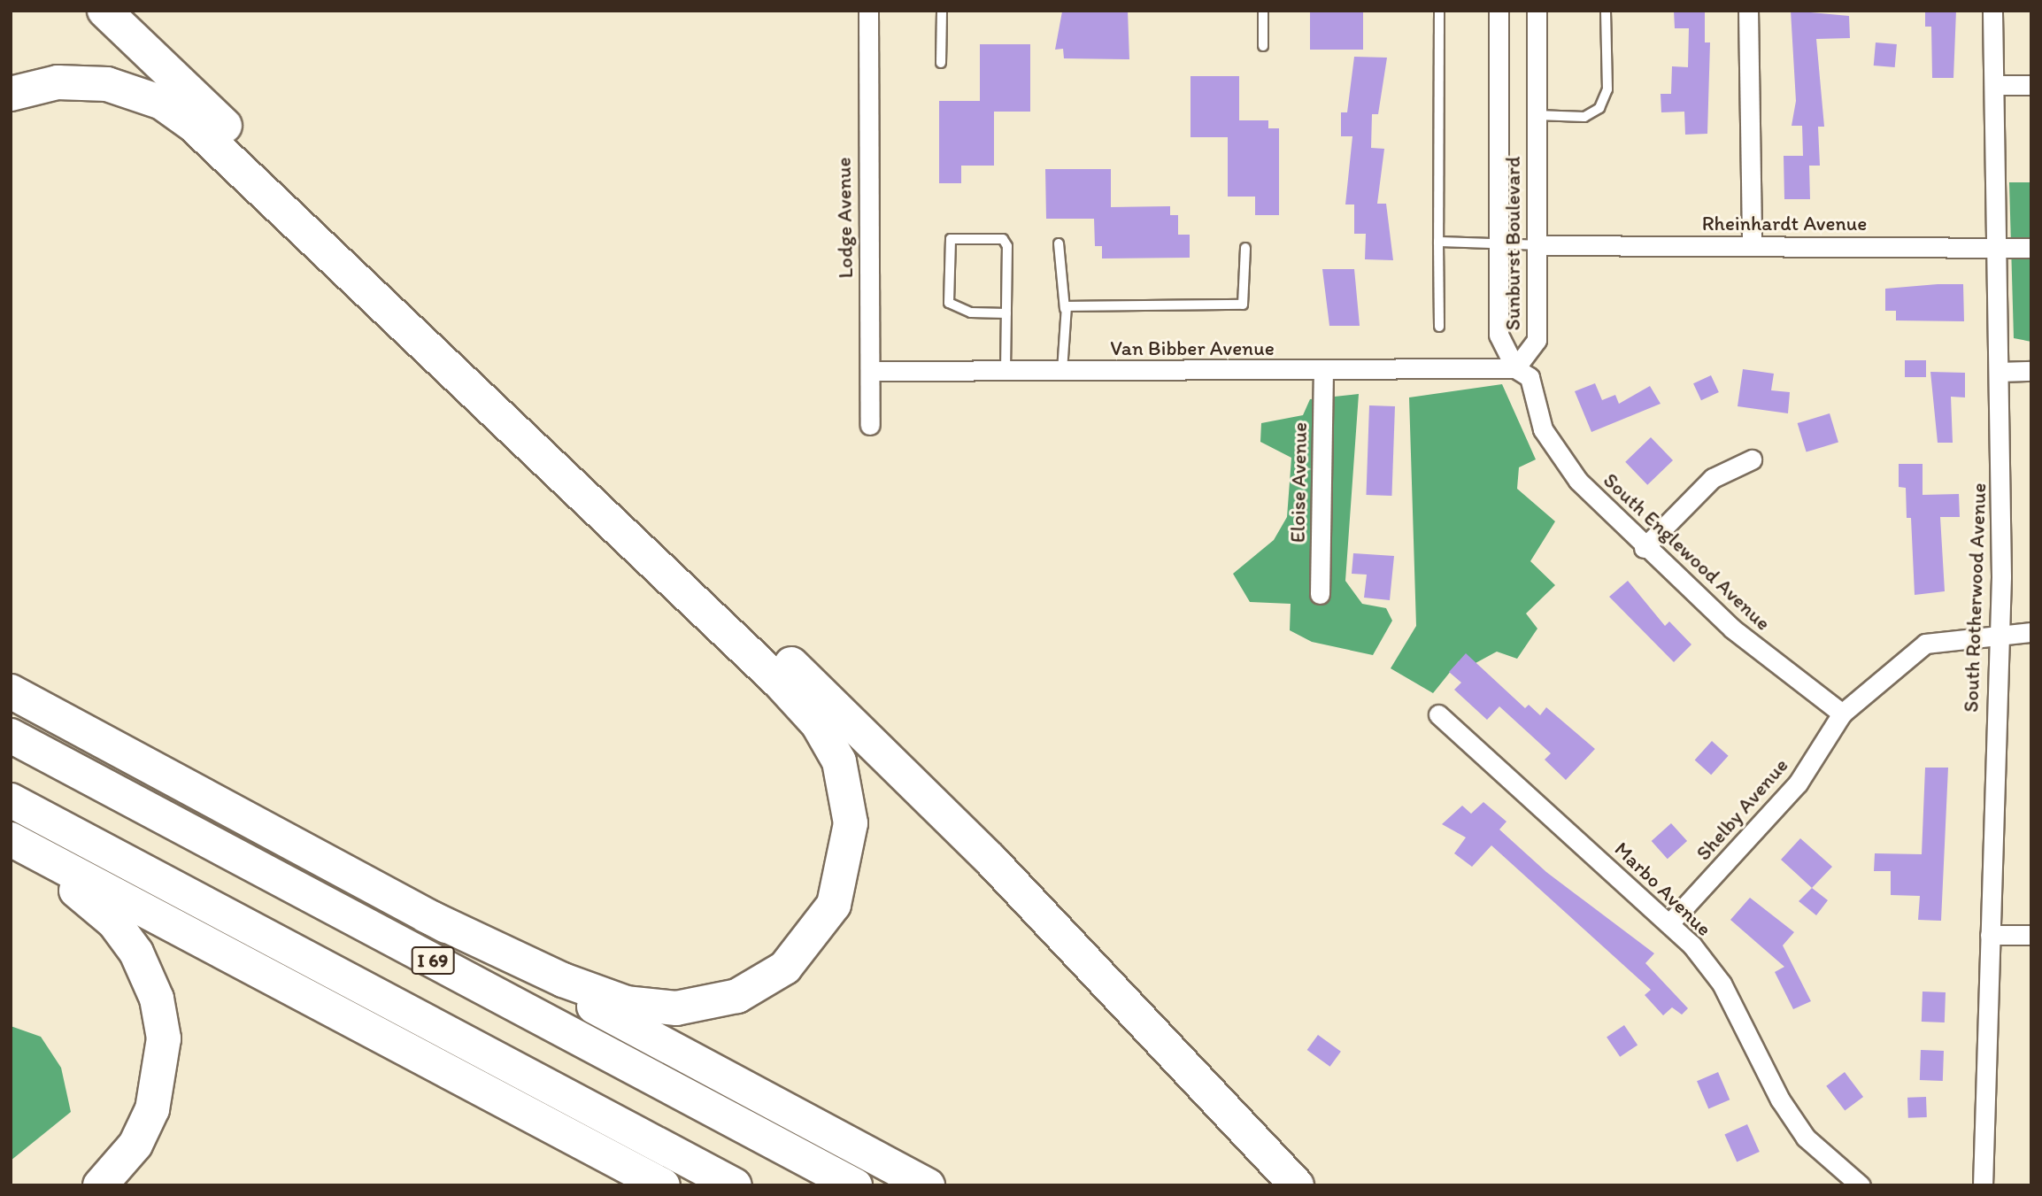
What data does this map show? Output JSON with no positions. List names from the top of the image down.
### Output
{
  "streets": {
    "highway": ["I 69"],
    "street": [
      "Lodge Avenue",
      "Rheinhardt Avenue",
      "Sunburst Boulevard",
      "Van Bibber Avenue",
      "Eloise Avenue",
      "South Englewood Avenue",
      "South Rotherwood Avenue",
      "Shelby Avenue",
      "Marbo Avenue"
    ]
  },
  "crossings": [
    ["Lodge Avenue", "Van Bibber Avenue"],
    ["Rheinhardt Avenue", "Sunburst Boulevard"],
    ["Rheinhardt Avenue", "South Rotherwood Avenue"],
    ["Sunburst Boulevard", "Van Bibber Avenue"],
    ["Sunburst Boulevard", "South Englewood Avenue"],
    ["Van Bibber Avenue", "Eloise Avenue"],
    ["Van Bibber Avenue", "South Englewood Avenue"],
    ["South Englewood Avenue", "Shelby Avenue"],
    ["South Rotherwood Avenue", "Shelby Avenue"],
    ["Shelby Avenue", "Marbo Avenue"]
  ]
}
